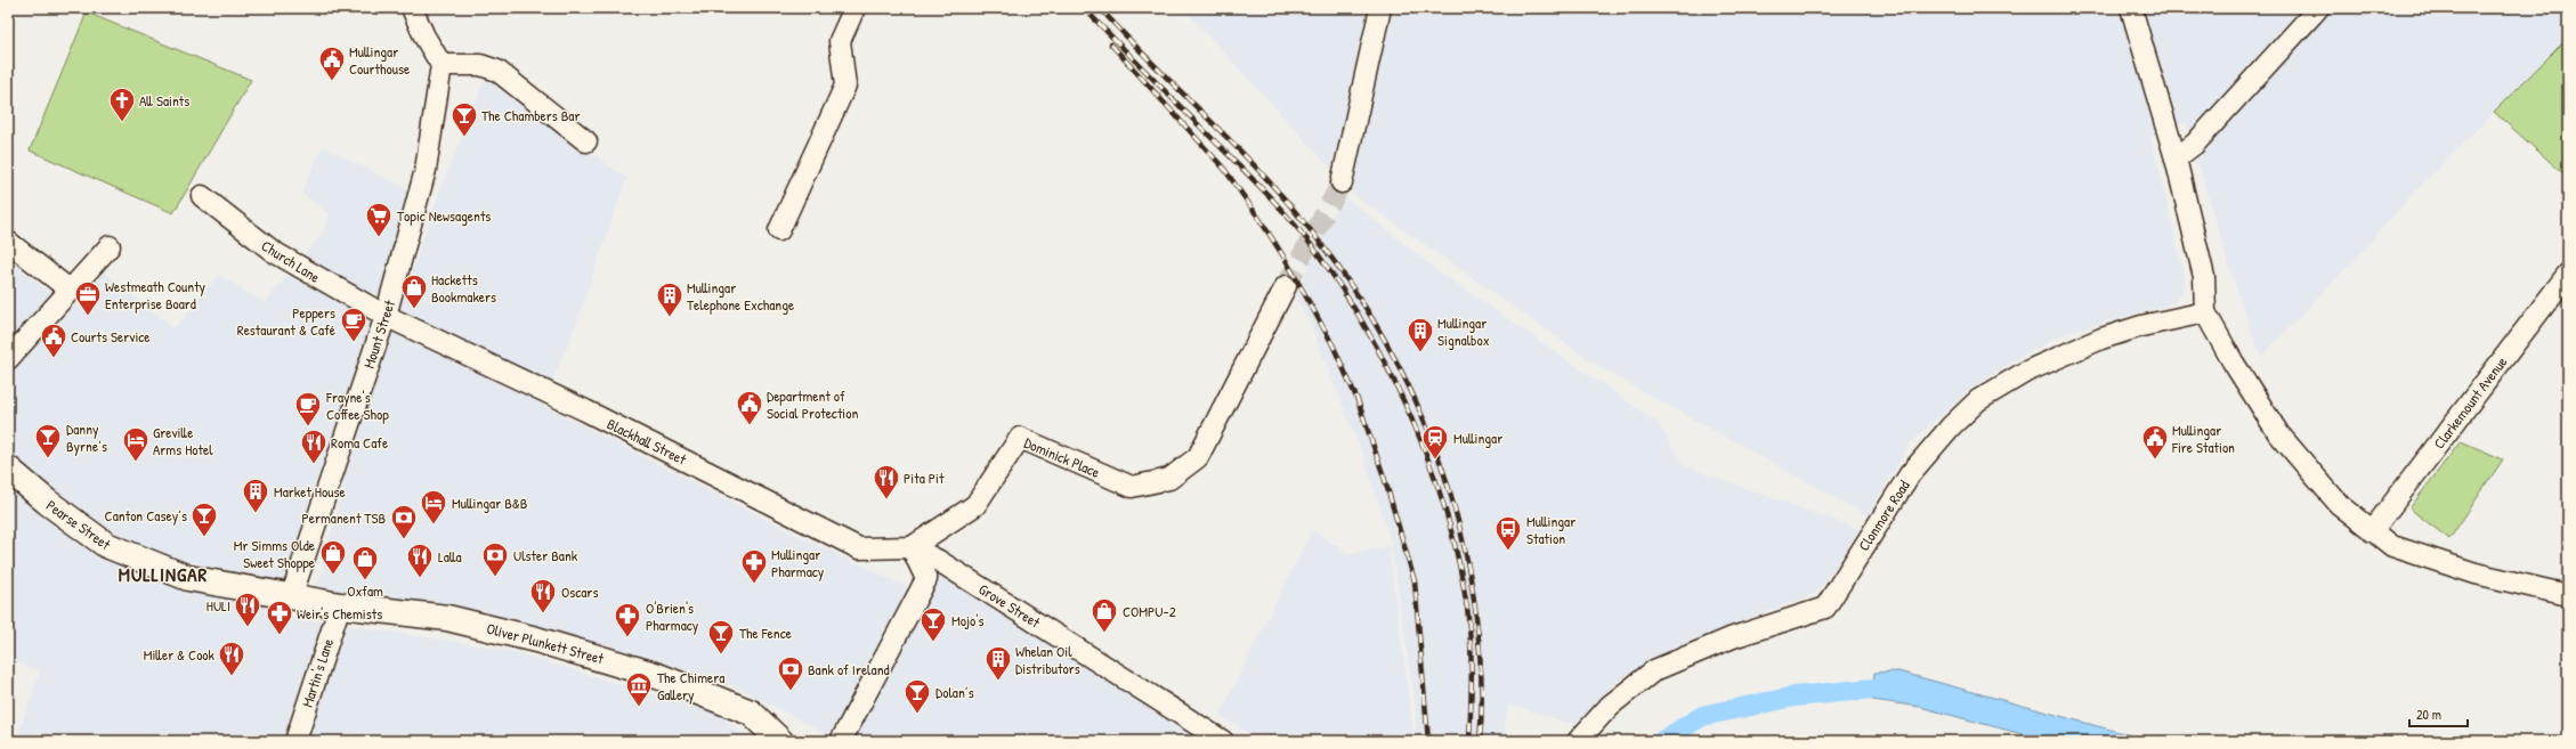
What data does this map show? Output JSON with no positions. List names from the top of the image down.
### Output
{
  "streets": {
    "main road": ["Pearse Street", "Oliver Plunkett Street"],
    "street": [
      "Church Lane",
      "Mount Street",
      "Clarkemount Avenue",
      "Blackhall Street",
      "Dominick Place",
      "Clonmore Road",
      "Grove Street",
      "Martin's Lane"
    ]
  },
  "crossings": [
    ["Church Lane", "Mount Street"],
    ["Church Lane", "Blackhall Street"],
    ["Mount Street", "Blackhall Street"],
    ["Mount Street", "Pearse Street"],
    ["Mount Street", "Oliver Plunkett Street"],
    ["Blackhall Street", "Dominick Place"],
    ["Blackhall Street", "Grove Street"],
    ["Dominick Place", "Grove Street"],
    ["Pearse Street", "Oliver Plunkett Street"],
    ["Oliver Plunkett Street", "Martin's Lane"]
  ],
  "districts": ["MULLINGAR"],
  "places": {
    "public building": [
      "Mullingar Courthouse",
      "Courts Service",
      "Department of Social Protection",
      "Mullingar Fire Station"
    ],
    "church": ["All Saints"],
    "bar": [
      "The Chambers Bar",
      "Danny Byrne’s",
      "Canton Casey’s",
      "Mojo's",
      "The Fence",
      "Dolan’s"
    ],
    "supermarket": ["Topic Newsagents"],
    "shop": [
      "Hacketts Bookmakers",
      "Mr Simms Olde Sweet Shoppe",
      "Oxfam",
      "COMPU-2"
    ],
    "office": ["Westmeath County Enterprise Board"],
    "building": [
      "Mullingar Telephone Exchange",
      "Mullingar Signalbox",
      "Market House",
      "Whelan Oil Distributors"
    ],
    "cafe": ["Peppers Restaurant & Café", "Frayne's Coffee Shop"],
    "station": ["Mullingar"],
    "hotel": ["Greville Arms Hotel", "Mullingar B&B"],
    "restaurant": [
      "Roma Cafe",
      "Pita Pit",
      "Lalla",
      "Oscars",
      "HULI",
      "Miller & Cook"
    ],
    "bank": ["Permanent TSB", "Ulster Bank", "Bank of Ireland"],
    "bus stop": ["Mullingar Station"],
    "pharmacy": ["Mullingar Pharmacy", "Weir's Chemists", "O'Brien's Pharmacy"],
    "museum": ["The Chimera Gallery"]
  },
  "scale_bar": "20 m"
}
